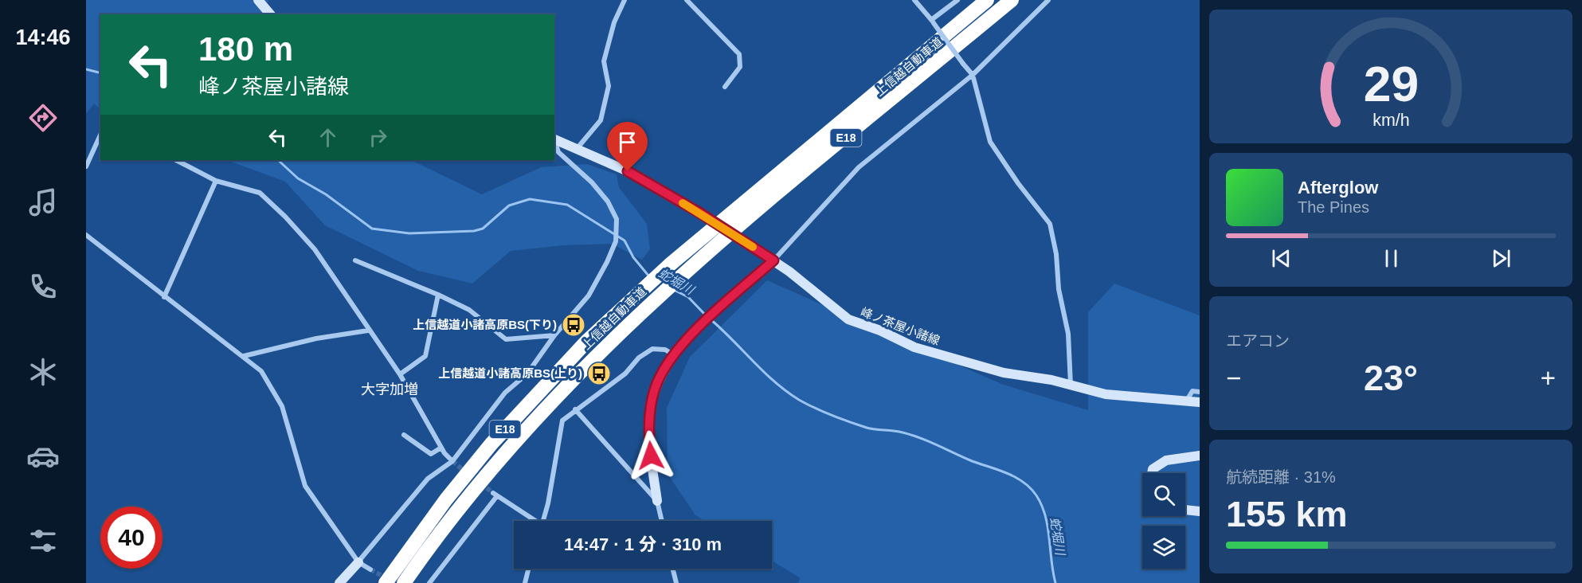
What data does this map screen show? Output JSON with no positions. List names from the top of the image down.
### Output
{
  "streets": {
    "highway": ["上信越自動車道", "E18"],
    "main road": ["峰ノ茶屋小諸線"]
  },
  "districts": ["大字加増"],
  "water": ["蛇堀川"],
  "places": {
    "bus stop": ["上信越道小諸高原BS(下り)", "上信越道小諸高原BS(上り)"]
  },
  "page": {
    "tabs": "14:46",
    "turn": ["180 m", "峰ノ茶屋小諸線"],
    "song": ["Afterglow", "The Pines"],
    "tile": [
      "エアコン",
      ["航続距離 · 31%", "155 km"]
    ],
    "heat": ["−", "23°", "+"],
    "limit": "40",
    "trip": "14:47 · 1 分 · 310 m",
    "gauge": ["29", "km/h"]
  }
}
